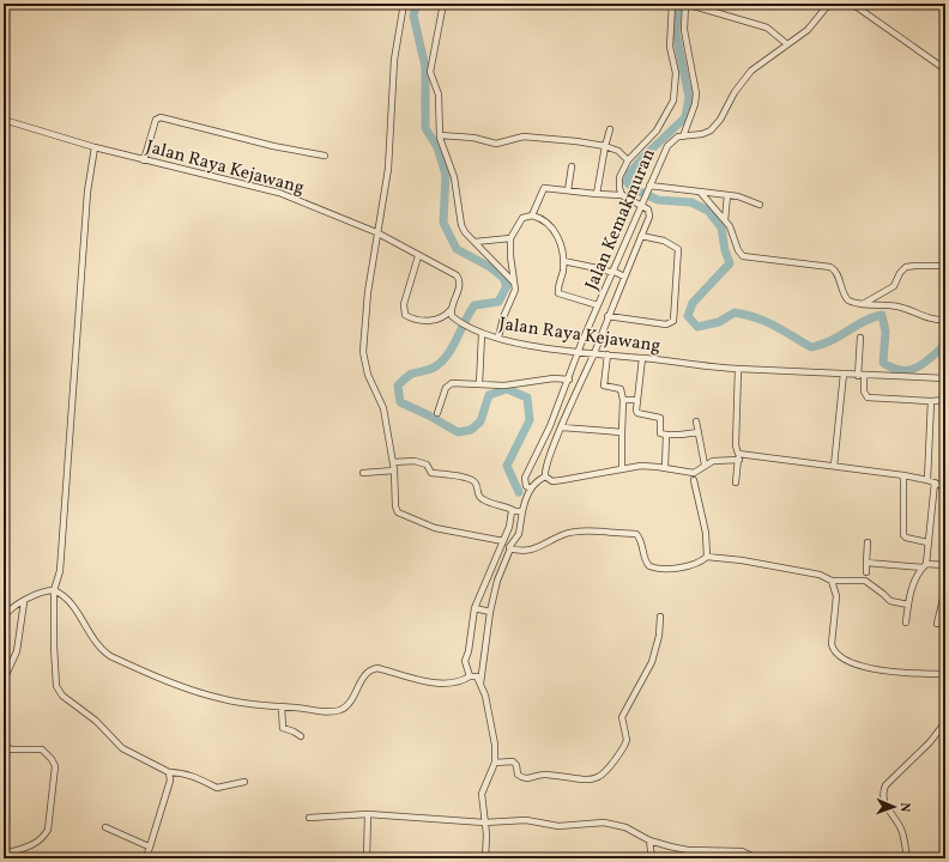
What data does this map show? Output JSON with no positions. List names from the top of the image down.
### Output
{
  "streets": {
    "street": ["Jalan Raya Kejawang", "Jalan Kemakmuran"]
  },
  "crossings": [
    ["Jalan Raya Kejawang", "Jalan Kemakmuran"]
  ],
  "north": "right"
}
